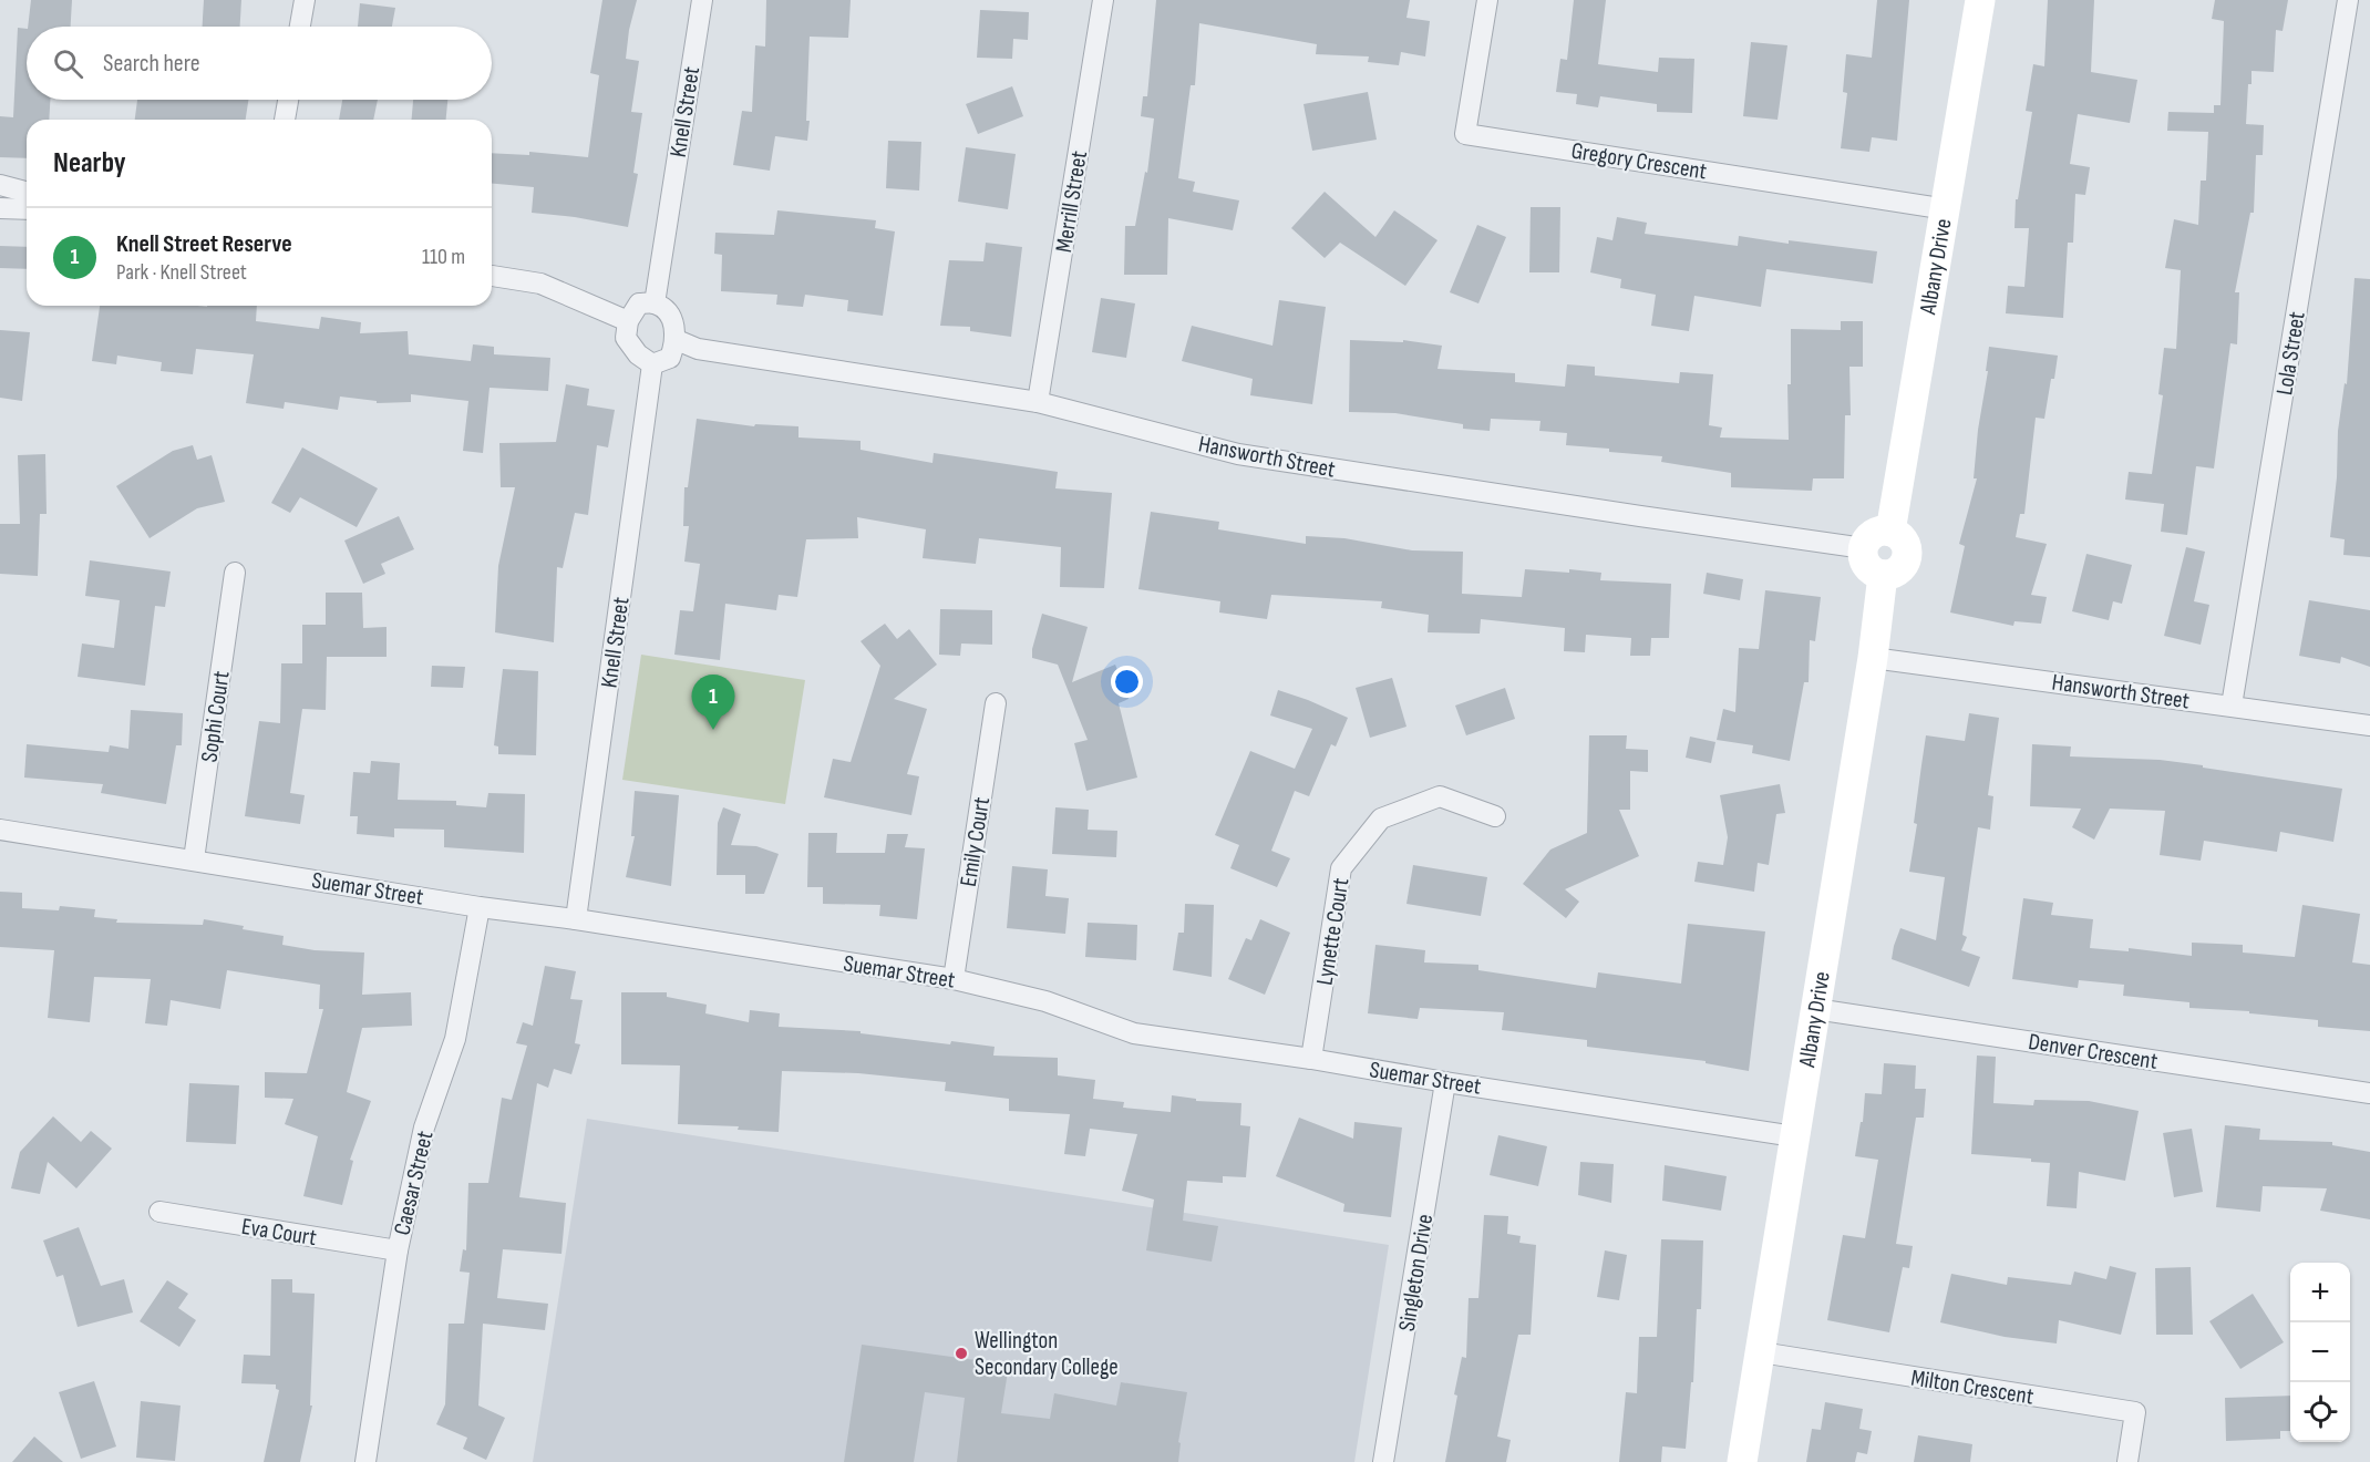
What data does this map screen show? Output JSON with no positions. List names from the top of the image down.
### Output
{
  "streets": {
    "street": [
      "Knell Street",
      "Gregory Crescent",
      "Merrill Street",
      "Albany Drive",
      "Lola Street",
      "Hansworth Street",
      "Sophi Court",
      "Emily Court",
      "Suemar Street",
      "Lynette Court",
      "Denver Crescent",
      "Caesar Street",
      "Eva Court",
      "Singleton Drive",
      "Milton Crescent"
    ]
  },
  "crossings": [
    ["Knell Street", "Hansworth Street"],
    ["Knell Street", "Suemar Street"],
    ["Gregory Crescent", "Albany Drive"],
    ["Merrill Street", "Hansworth Street"],
    ["Albany Drive", "Hansworth Street"],
    ["Albany Drive", "Suemar Street"],
    ["Albany Drive", "Denver Crescent"],
    ["Albany Drive", "Milton Crescent"],
    ["Lola Street", "Hansworth Street"],
    ["Sophi Court", "Suemar Street"],
    ["Emily Court", "Suemar Street"],
    ["Suemar Street", "Lynette Court"],
    ["Suemar Street", "Caesar Street"],
    ["Suemar Street", "Singleton Drive"],
    ["Caesar Street", "Eva Court"]
  ],
  "places": ["Wellington Secondary College"],
  "page": {
    "search": "Search here",
    "heading": "Nearby",
    "list": [
      {
        "mark": "1",
        "name": "Knell Street Reserve",
        "note": "Park · Knell Street",
        "value": "110 m"
      }
    ],
    "pins": "1",
    "map_buttons": ["+", "−"]
  }
}
